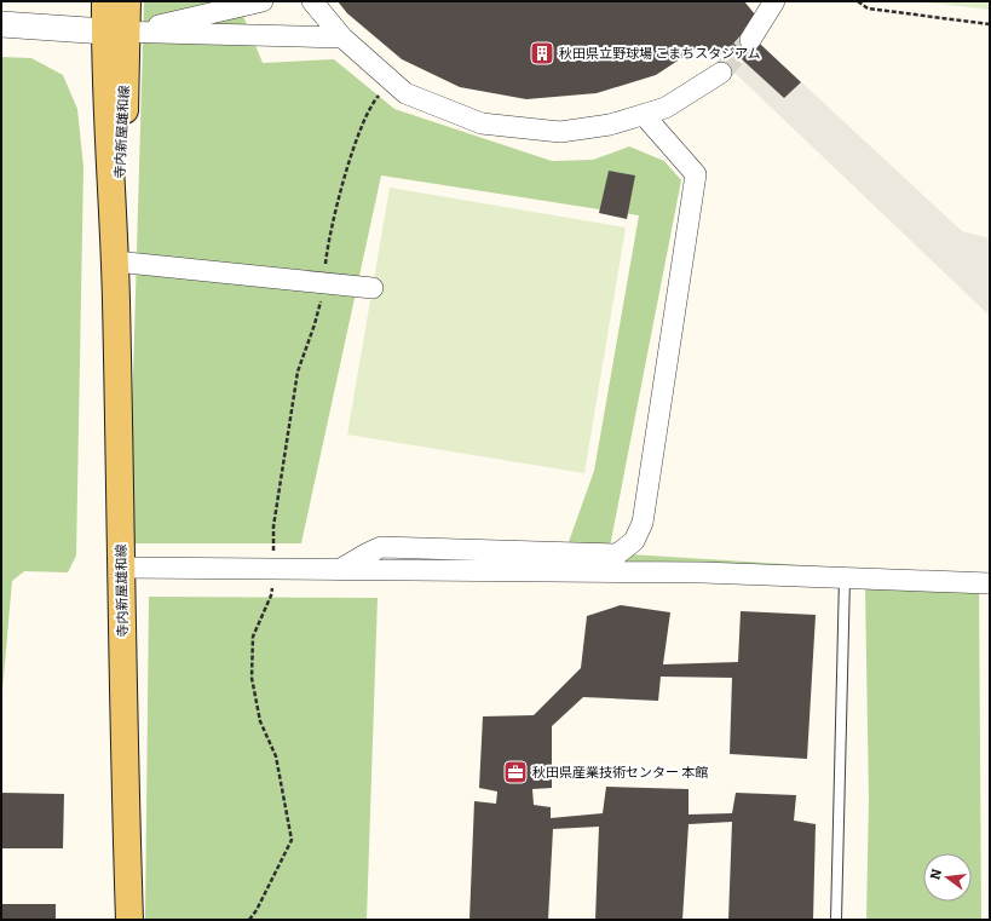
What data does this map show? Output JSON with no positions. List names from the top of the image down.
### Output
{
  "streets": {
    "main road": ["寺内新屋雄和線"]
  },
  "places": {
    "building": ["秋田県立野球場 こまちスタジアム"],
    "office": ["秋田県産業技術センター 本館"]
  },
  "north": "left"
}
